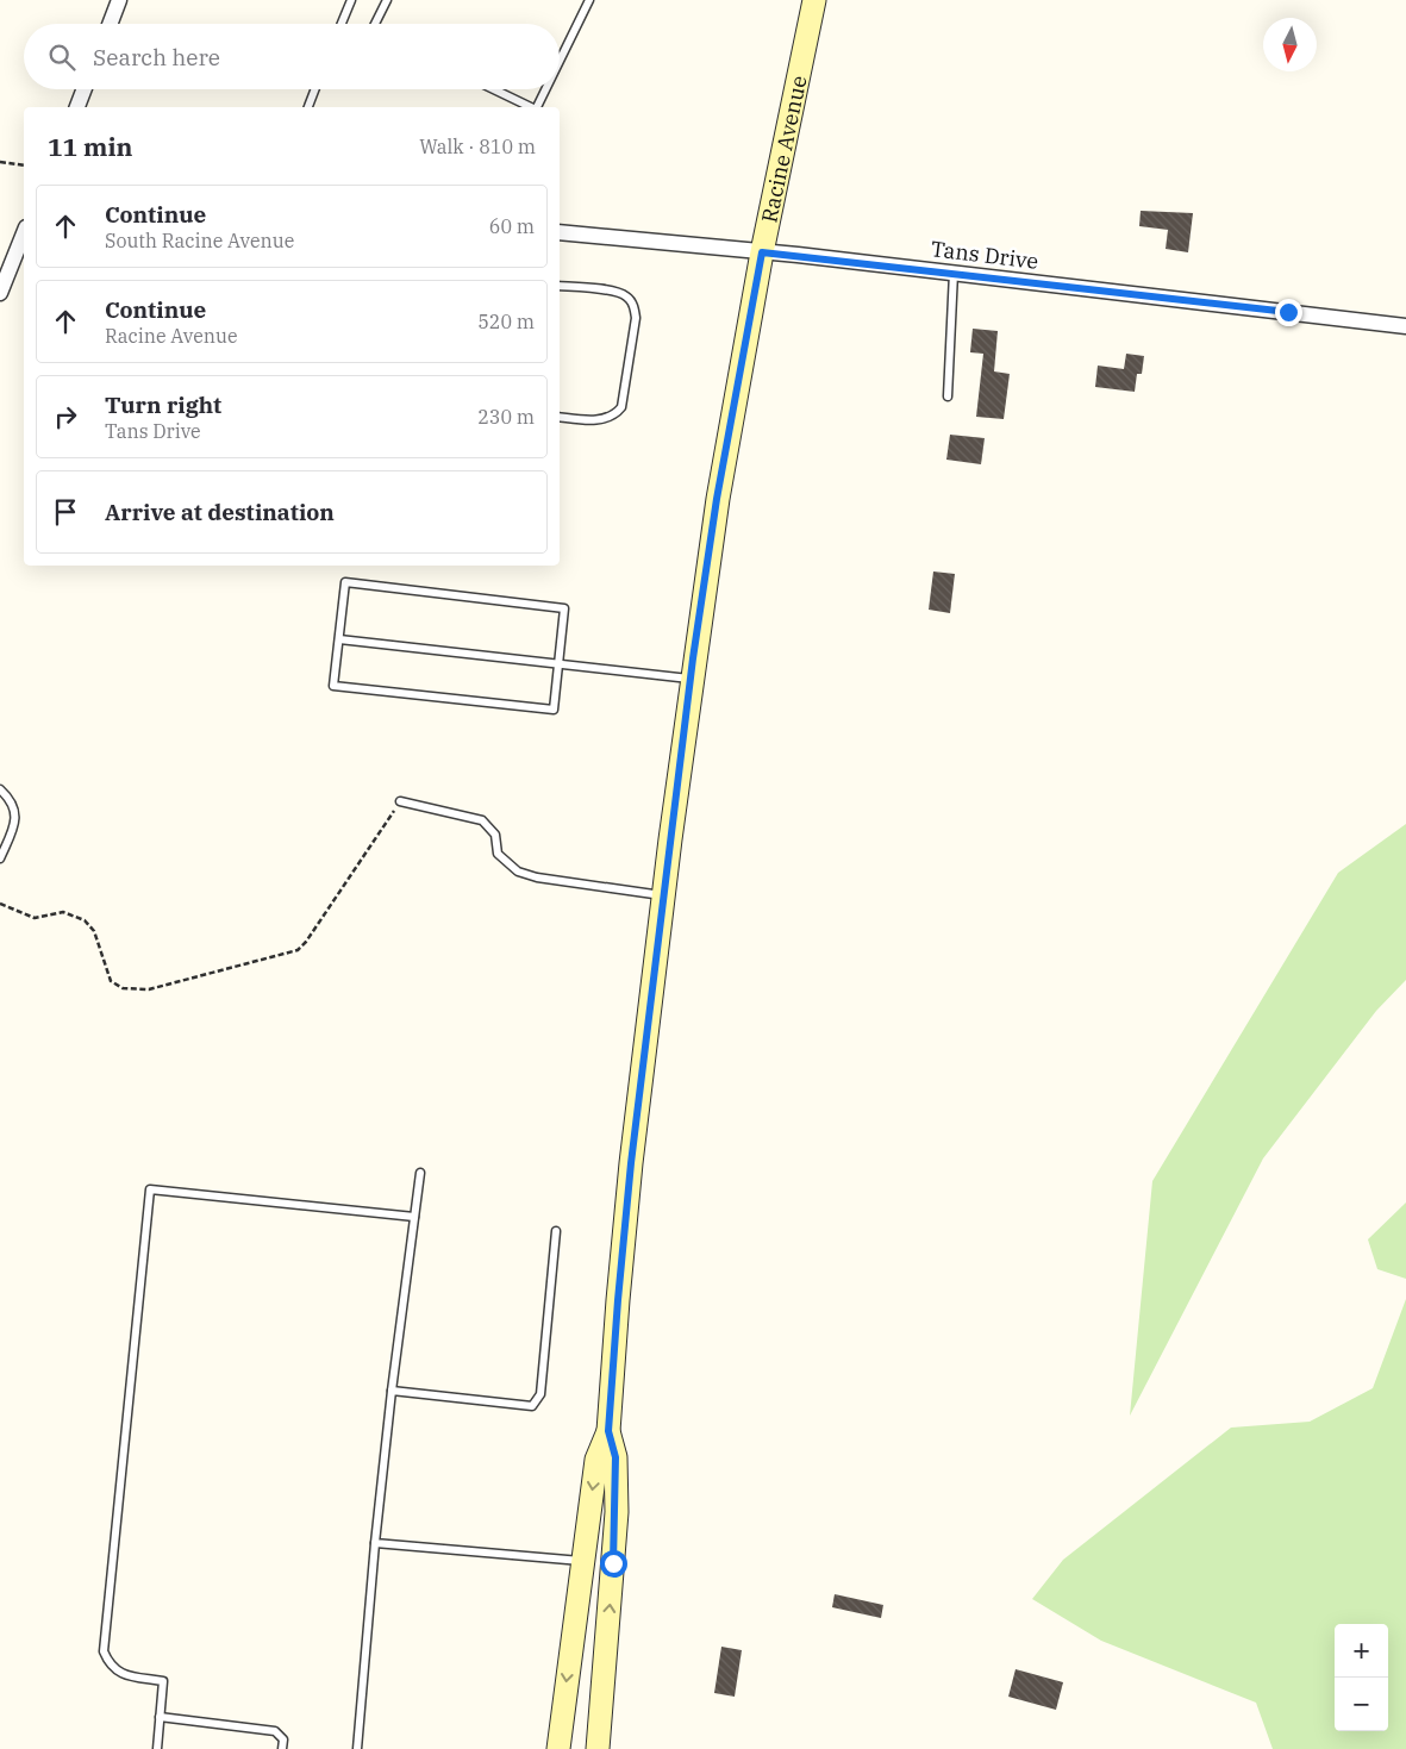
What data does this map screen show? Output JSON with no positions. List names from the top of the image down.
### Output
{
  "streets": {
    "main road": ["Racine Avenue"],
    "street": ["Tans Drive"]
  },
  "crossings": [
    ["Racine Avenue", "Tans Drive"]
  ],
  "north": "bottom",
  "page": {
    "search": "Search here",
    "heading": ["11 min", "Walk · 810 m"],
    "list": [
      ["Continue", "South Racine Avenue", "60 m"],
      ["Continue", "Racine Avenue", "520 m"],
      ["Turn right", "Tans Drive", "230 m"],
      "Arrive at destination"
    ],
    "map_buttons": ["+", "−"]
  }
}
